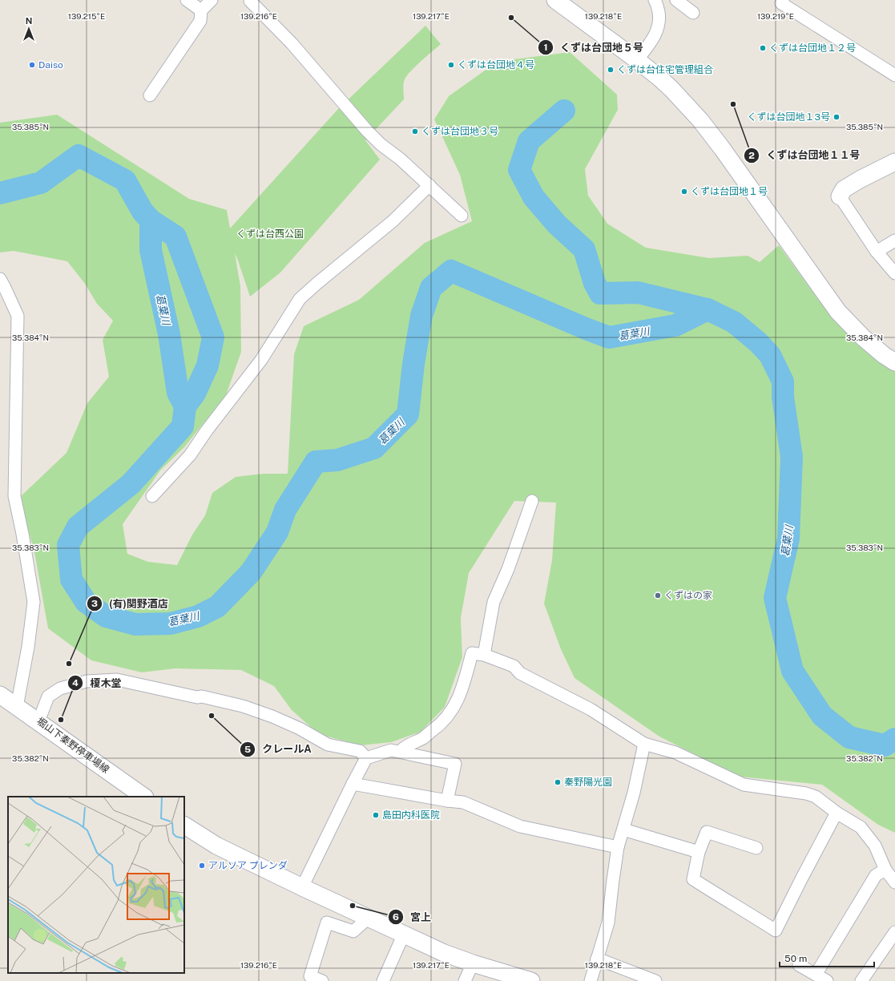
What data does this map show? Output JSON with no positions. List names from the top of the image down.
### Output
{
  "streets": {
    "main road": ["堀山下秦野停車場線"]
  },
  "water": ["葛葉川"],
  "parks": ["くずは台西公園"],
  "places": [
    "くずは台団地５号",
    "くずは台団地１２号",
    "Daiso",
    "くずは台団地４号",
    "くずは台住宅管理組合",
    "くずは台団地１１号",
    "くずは台団地１3号",
    "くずは台団地３号",
    "くずは台団地１号",
    "くずはの家",
    "(有)関野酒店",
    "クレールA",
    "榎木堂",
    "秦野陽光園",
    "島田内科医院",
    "アルソア プレンダ",
    "宮上"
  ],
  "scale_bar": "50 m",
  "north": "top",
  "coordinates": [
    "139.215°E",
    "139.216°E",
    "139.217°E",
    "139.218°E",
    "139.219°E",
    "35.385°N",
    "35.384°N",
    "35.383°N",
    "35.382°N"
  ]
}
